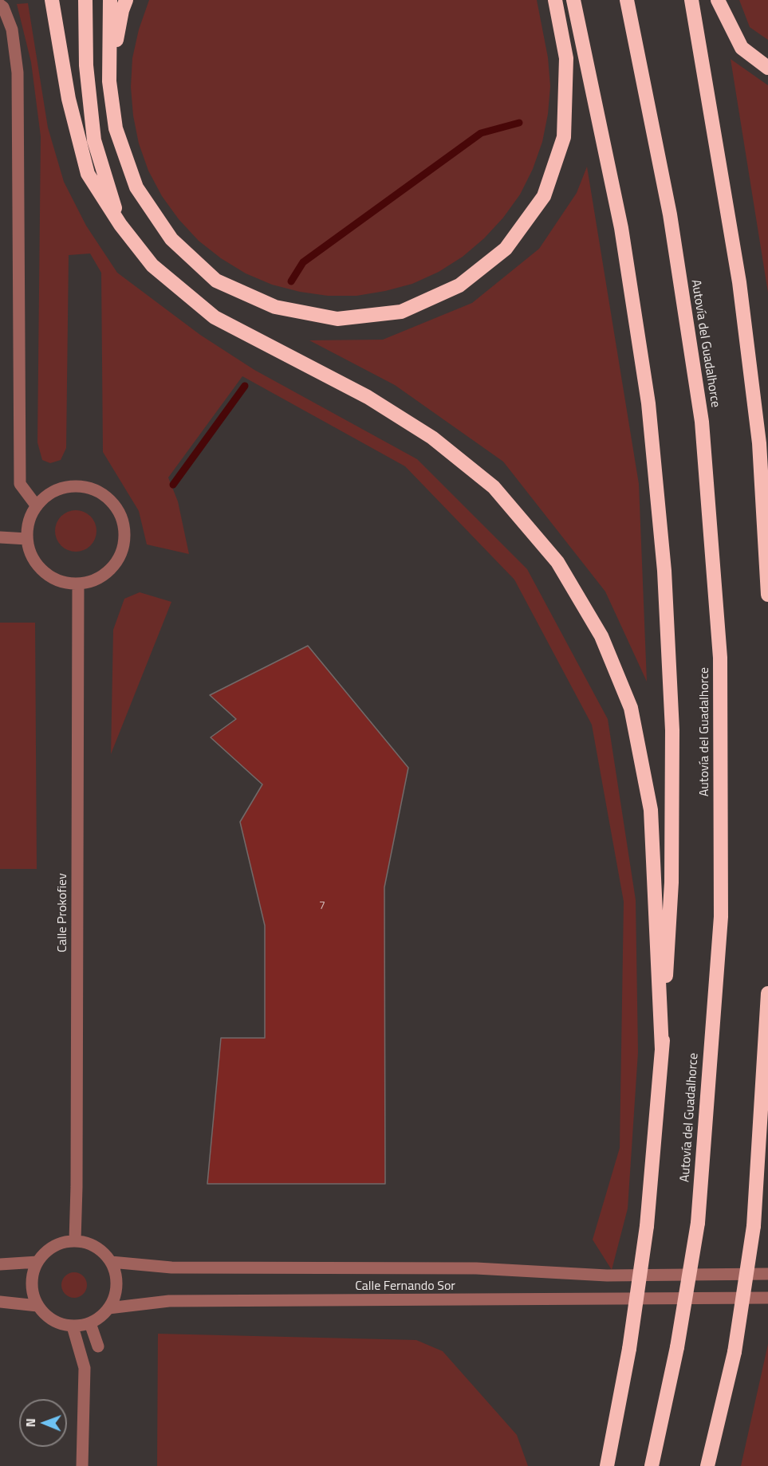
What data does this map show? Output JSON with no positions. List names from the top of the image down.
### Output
{
  "streets": {
    "highway": ["Autovía del Guadalhorce"],
    "street": ["Calle Prokofiev", "Calle Fernando Sor"]
  },
  "crossings": [
    ["Calle Prokofiev", "Calle Fernando Sor"]
  ],
  "house_numbers": ["7"],
  "north": "left"
}
